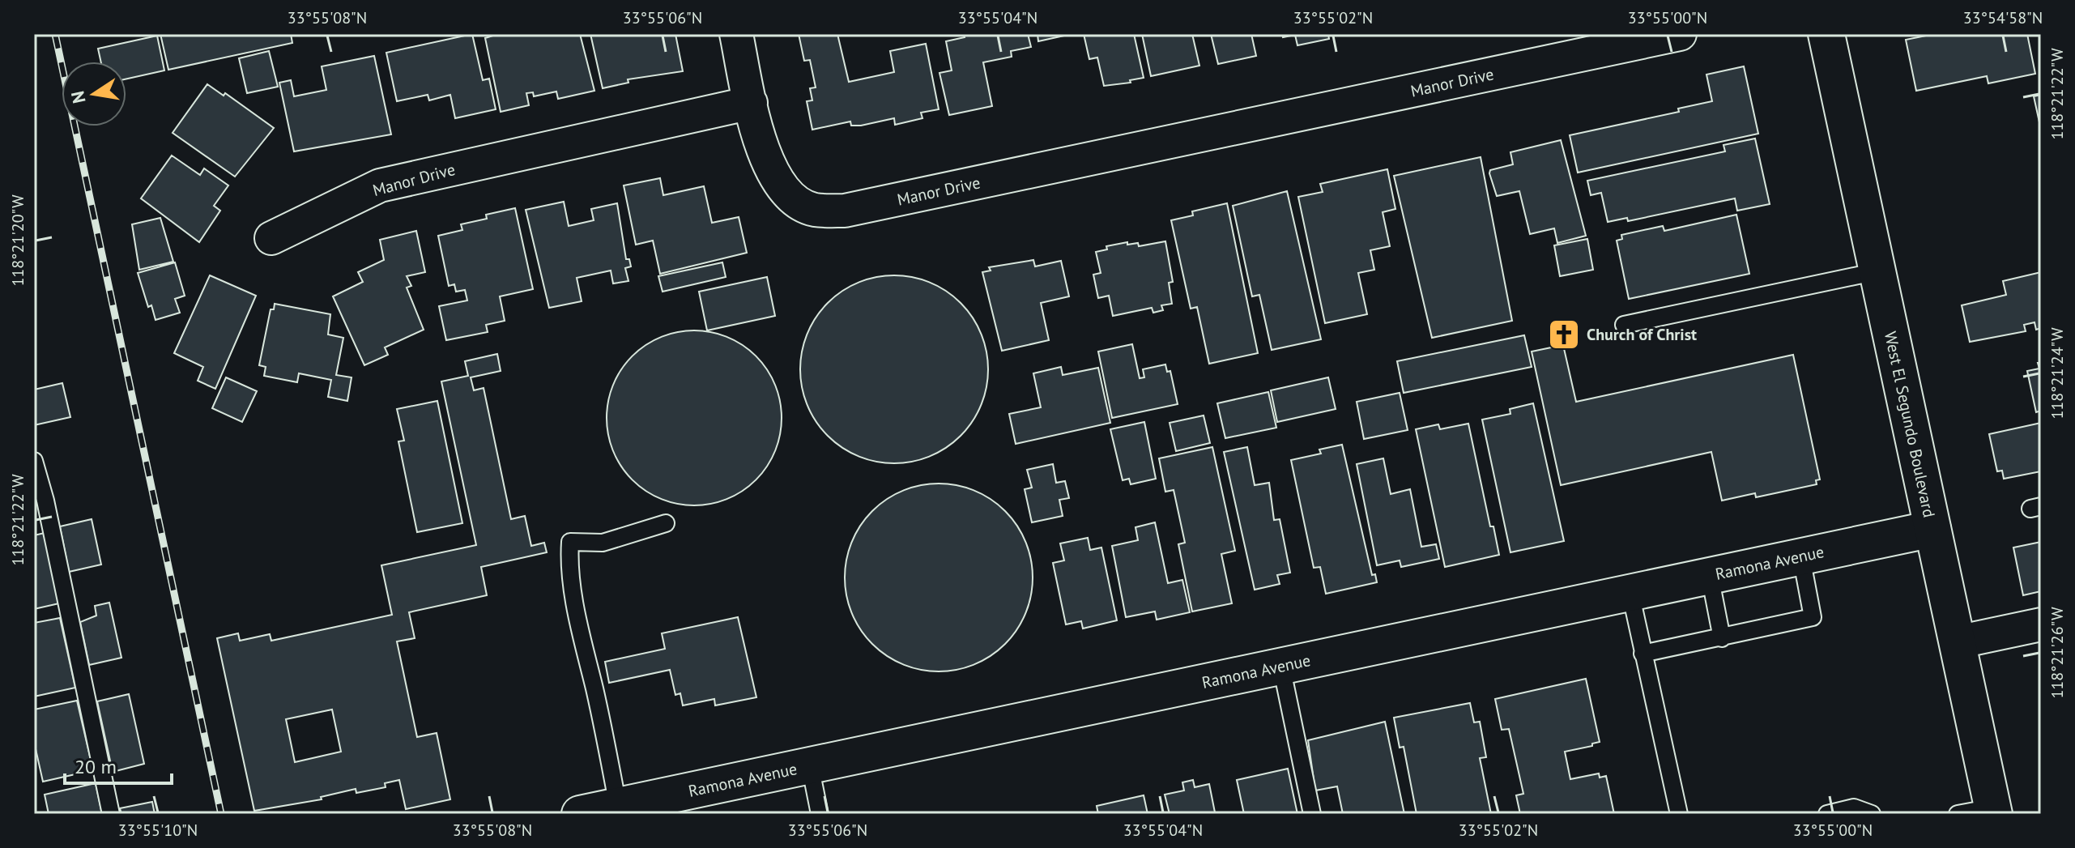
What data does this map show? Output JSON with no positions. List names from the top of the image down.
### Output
{
  "streets": {
    "street": ["Manor Drive", "West El Segundo Boulevard", "Ramona Avenue"]
  },
  "crossings": [
    ["West El Segundo Boulevard", "Ramona Avenue"]
  ],
  "places": {
    "church": ["Church of Christ"]
  },
  "scale_bar": "20 m",
  "north": "left",
  "coordinates": [
    "33°55'08\"N",
    "33°55'06\"N",
    "33°55'04\"N",
    "33°55'02\"N",
    "33°55'00\"N",
    "33°54'58\"N",
    "118°21'22\"W",
    "118°21'20\"W",
    "118°21'24\"W",
    "118°21'26\"W",
    "33°55'10\"N"
  ]
}
